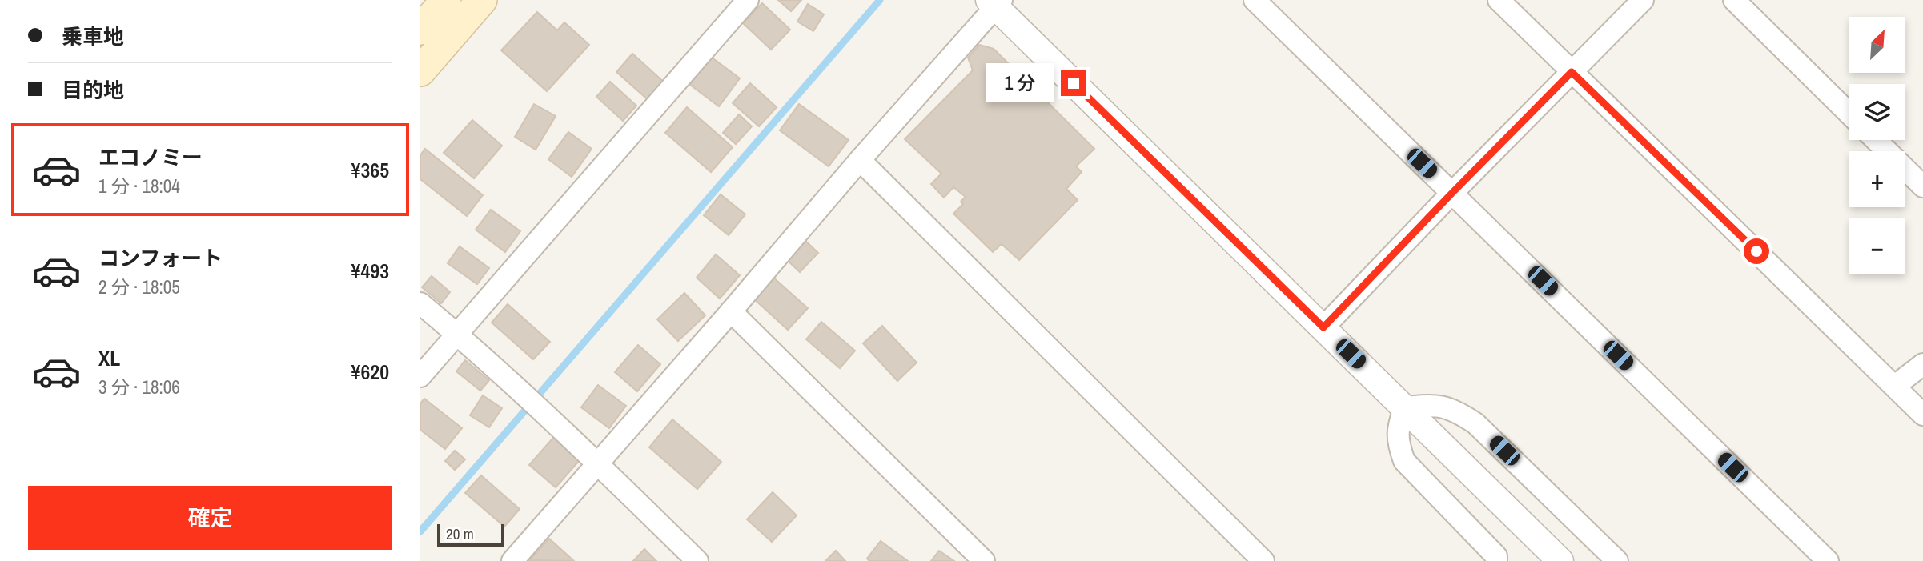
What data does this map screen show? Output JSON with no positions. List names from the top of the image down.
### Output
{
  "scale_bar": "20 m",
  "north": "top right",
  "page": {
    "banner": ["乗車地", "目的地"],
    "map_buttons": ["+", "−"],
    "bubble": "1 分",
    "list": [
      {
        "name": "エコノミー",
        "note": "1 分 · 18:04",
        "value": "¥365"
      },
      {
        "name": "コンフォート",
        "note": "2 分 · 18:05",
        "value": "¥493"
      },
      {
        "name": "XL",
        "note": "3 分 · 18:06",
        "value": "¥620"
      }
    ],
    "buttons": "確定",
    "scale": "20 m"
  }
}
